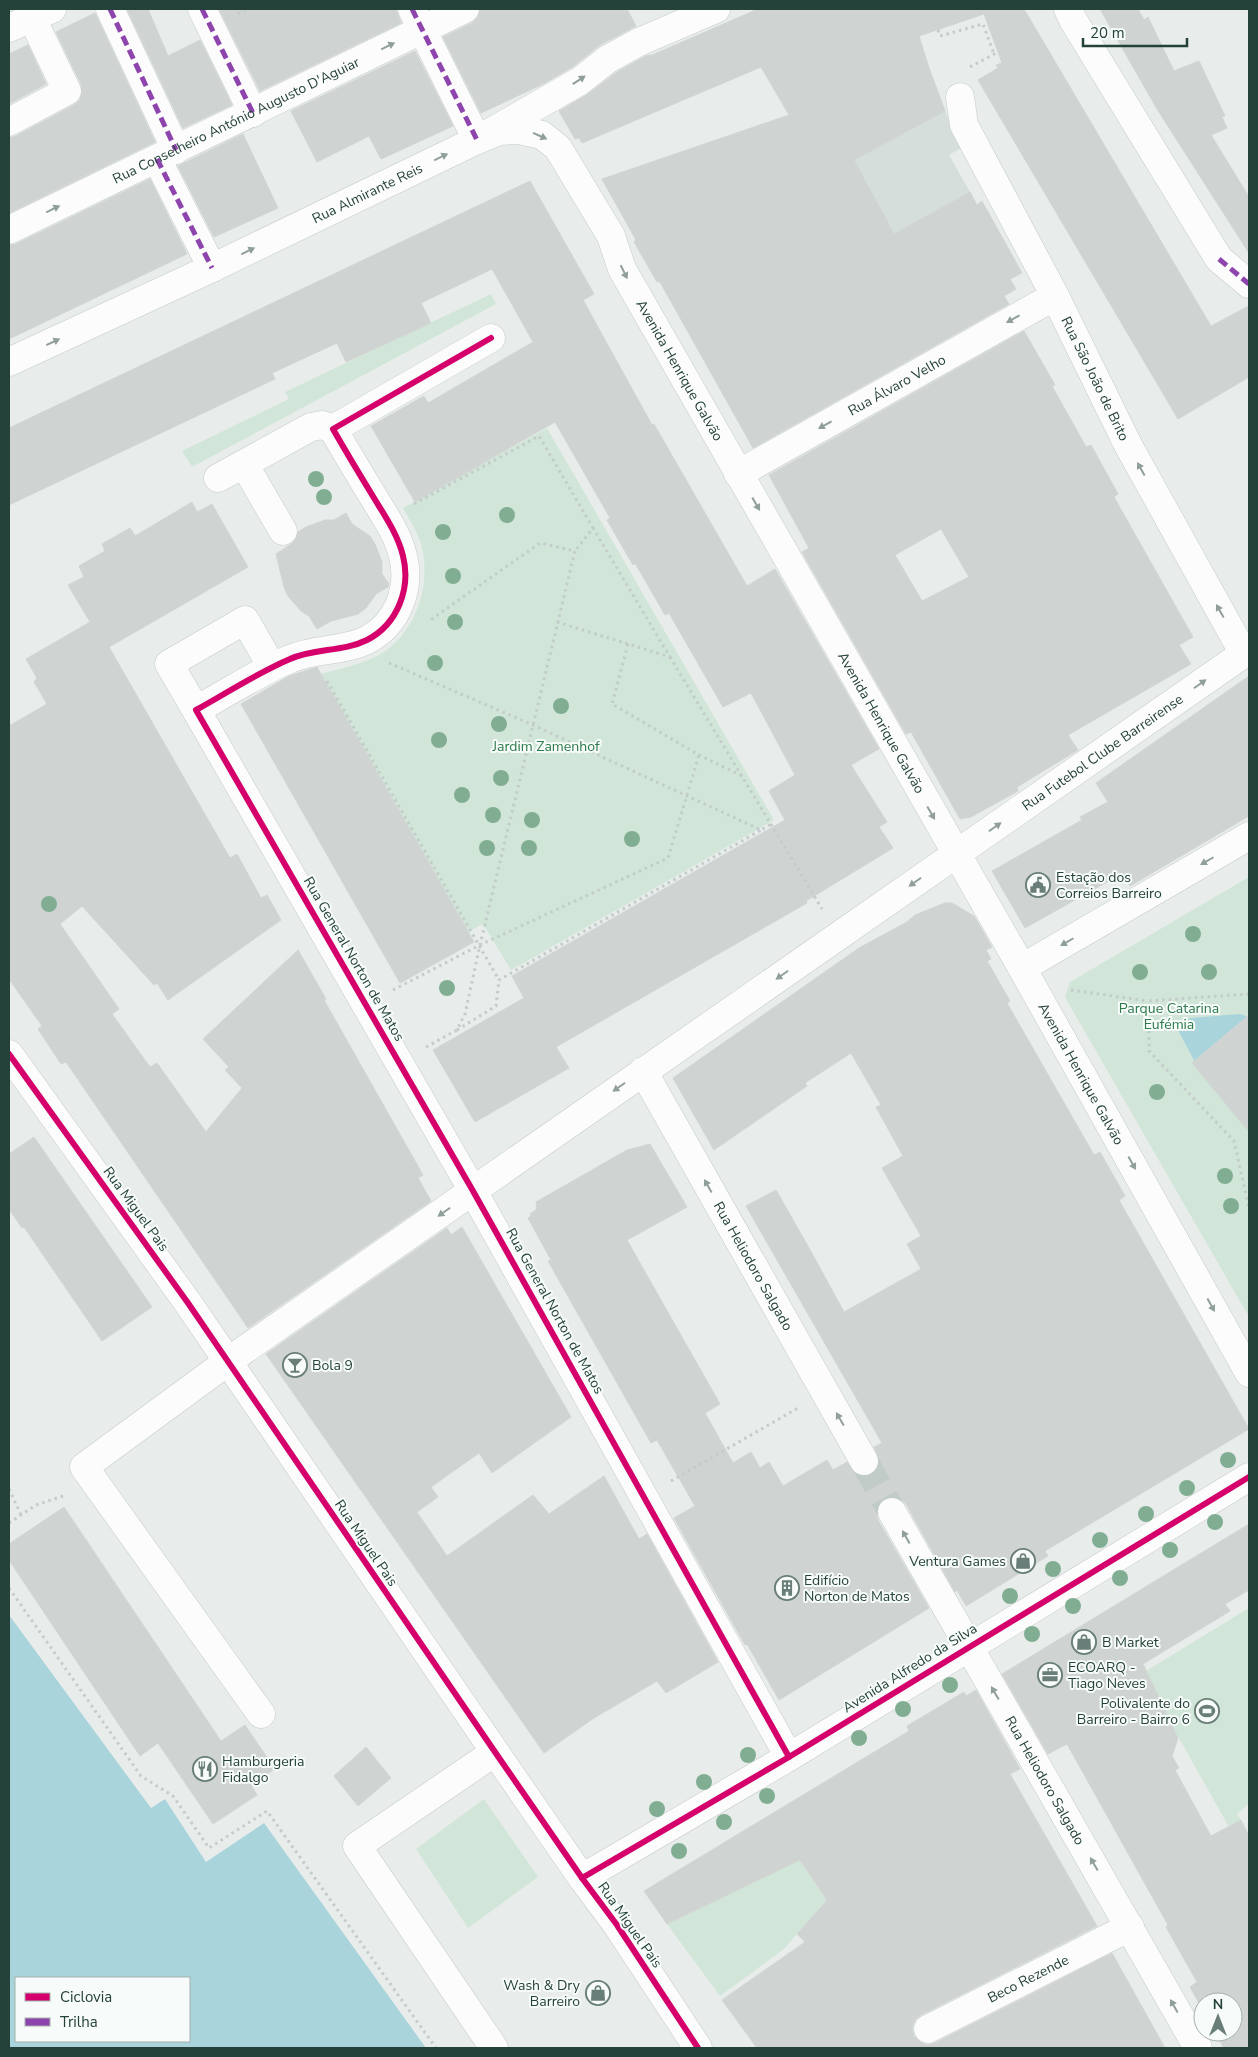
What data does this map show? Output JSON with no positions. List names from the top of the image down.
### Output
{
  "streets": {
    "street": [
      "Rua Conselheiro António Augusto D'Aguiar",
      "Rua Almirante Reis",
      "Avenida Henrique Galvão",
      "Rua São João de Brito",
      "Rua Álvaro Velho",
      "Rua Futebol Clube Barreirense",
      "Rua General Norton de Matos",
      "Rua Miguel Pais",
      "Rua Heliodoro Salgado",
      "Avenida Alfredo da Silva",
      "Beco Rezende"
    ]
  },
  "crossings": [
    ["Rua Almirante Reis", "Avenida Henrique Galvão"],
    ["Avenida Henrique Galvão", "Rua Álvaro Velho"],
    ["Avenida Henrique Galvão", "Rua Futebol Clube Barreirense"],
    ["Rua São João de Brito", "Rua Álvaro Velho"],
    ["Rua São João de Brito", "Rua Futebol Clube Barreirense"],
    ["Rua Futebol Clube Barreirense", "Rua General Norton de Matos"],
    ["Rua Futebol Clube Barreirense", "Rua Miguel Pais"],
    ["Rua Futebol Clube Barreirense", "Rua Heliodoro Salgado"],
    ["Rua General Norton de Matos", "Avenida Alfredo da Silva"],
    ["Rua Miguel Pais", "Avenida Alfredo da Silva"],
    ["Rua Heliodoro Salgado", "Avenida Alfredo da Silva"],
    ["Rua Heliodoro Salgado", "Beco Rezende"]
  ],
  "one_way": [
    "Rua Conselheiro António Augusto D'Aguiar",
    "Avenida Henrique Galvão",
    "Rua São João de Brito",
    "Rua Álvaro Velho",
    "Rua Heliodoro Salgado"
  ],
  "parks": ["Jardim Zamenhof", "Parque Catarina Eufémia"],
  "places": {
    "public building": ["Estação dos Correios Barreiro"],
    "bar": ["Bola 9"],
    "shop": ["Ventura Games", "B Market", "Wash & Dry Barreiro"],
    "building": ["Edifício Norton de Matos"],
    "office": ["ECOARQ - Tiago Neves"],
    "sports": ["Polivalente do Barreiro - Bairro 6"],
    "restaurant": ["Hamburgeria Fidalgo"]
  },
  "legend": ["Ciclovia", "Trilha"],
  "scale_bar": "20 m",
  "north": "top"
}
